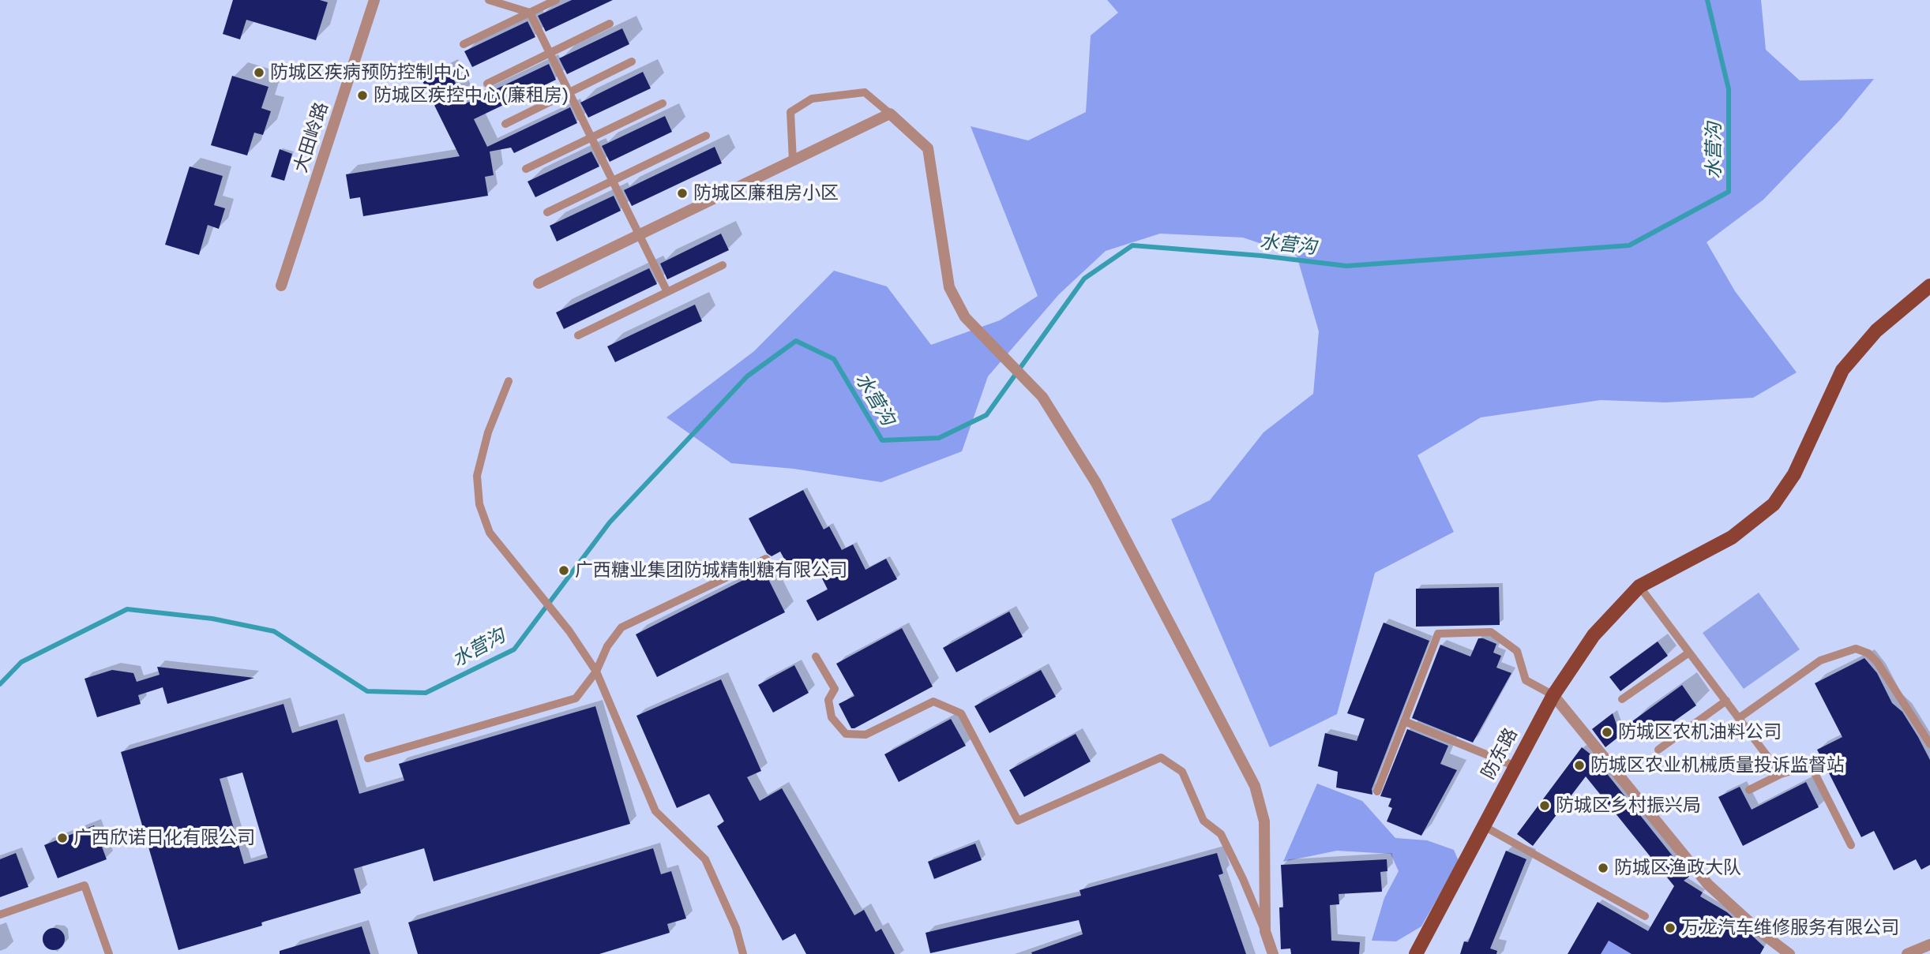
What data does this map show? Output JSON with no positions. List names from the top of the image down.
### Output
{
  "streets": {
    "main road": ["防东路"],
    "street": ["大田岭路"]
  },
  "water": ["水营沟"],
  "places": [
    "防城区疾病预防控制中心",
    "防城区疾控中心(廉租房)",
    "防城区廉租房小区",
    "广西糖业集团防城精制糖有限公司",
    "防城区农机油料公司",
    "防城区农业机械质量投诉监督站",
    "防城区乡村振兴局",
    "广西欣诺日化有限公司",
    "防城区渔政大队",
    "万龙汽车维修服务有限公司"
  ]
}
